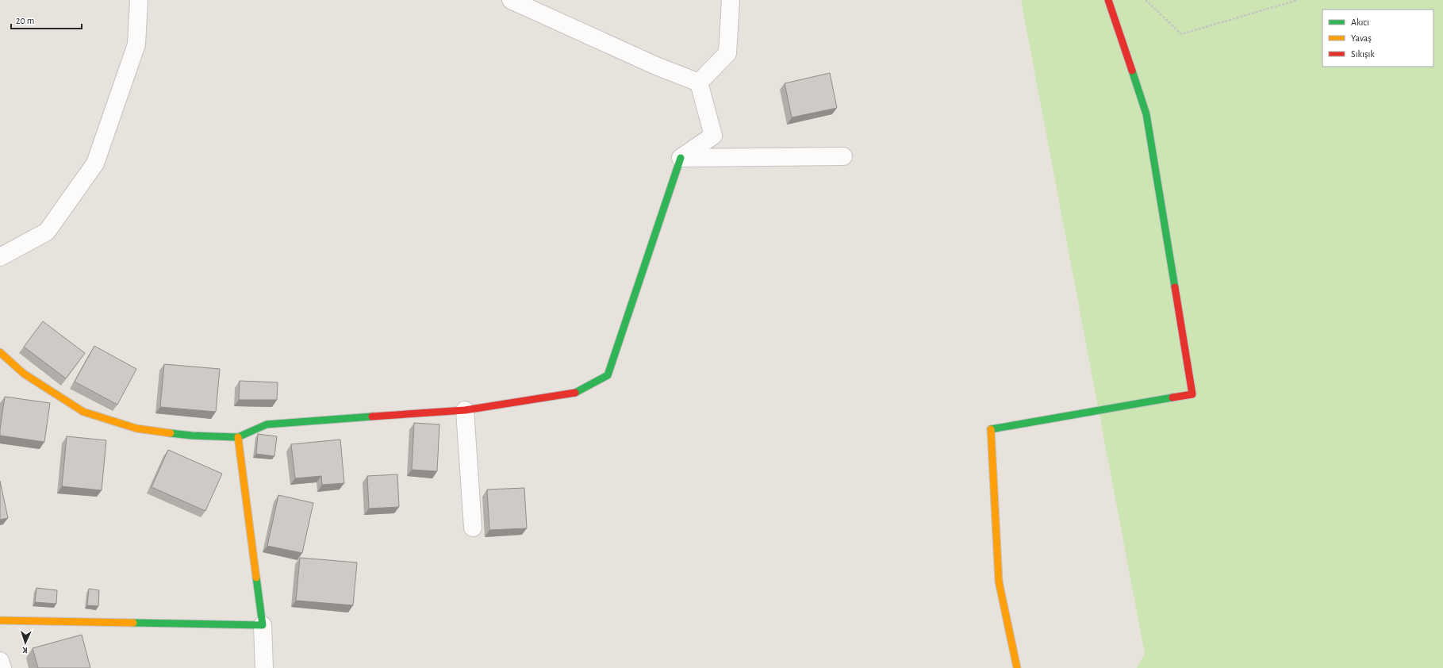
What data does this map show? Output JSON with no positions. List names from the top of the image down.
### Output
{
  "legend": ["Akıcı", "Yavaş", "Sıkışık"],
  "scale_bar": "20 m",
  "north": "bottom"
}
